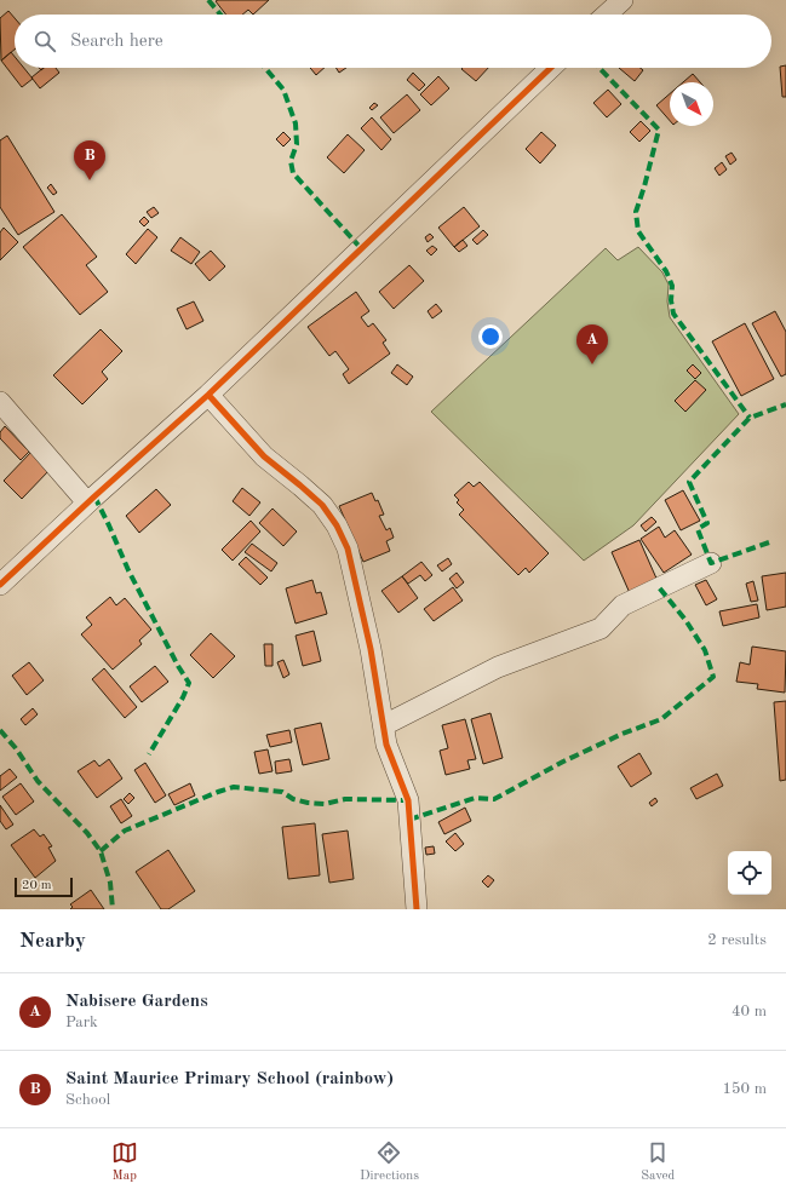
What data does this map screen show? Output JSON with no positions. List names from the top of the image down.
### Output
{
  "scale_bar": "20 m",
  "north": "bottom right",
  "page": {
    "search": "Search here",
    "pins": ["B", "A"],
    "scale": "20 m",
    "heading": ["Nearby", "2 results"],
    "list": [
      {
        "mark": "A",
        "name": "Nabisere Gardens",
        "note": "Park",
        "value": "40 m"
      },
      {
        "mark": "B",
        "name": "Saint Maurice Primary School (rainbow)",
        "note": "School",
        "value": "150 m"
      }
    ],
    "nav": ["Map", "Directions", "Saved"]
  }
}
